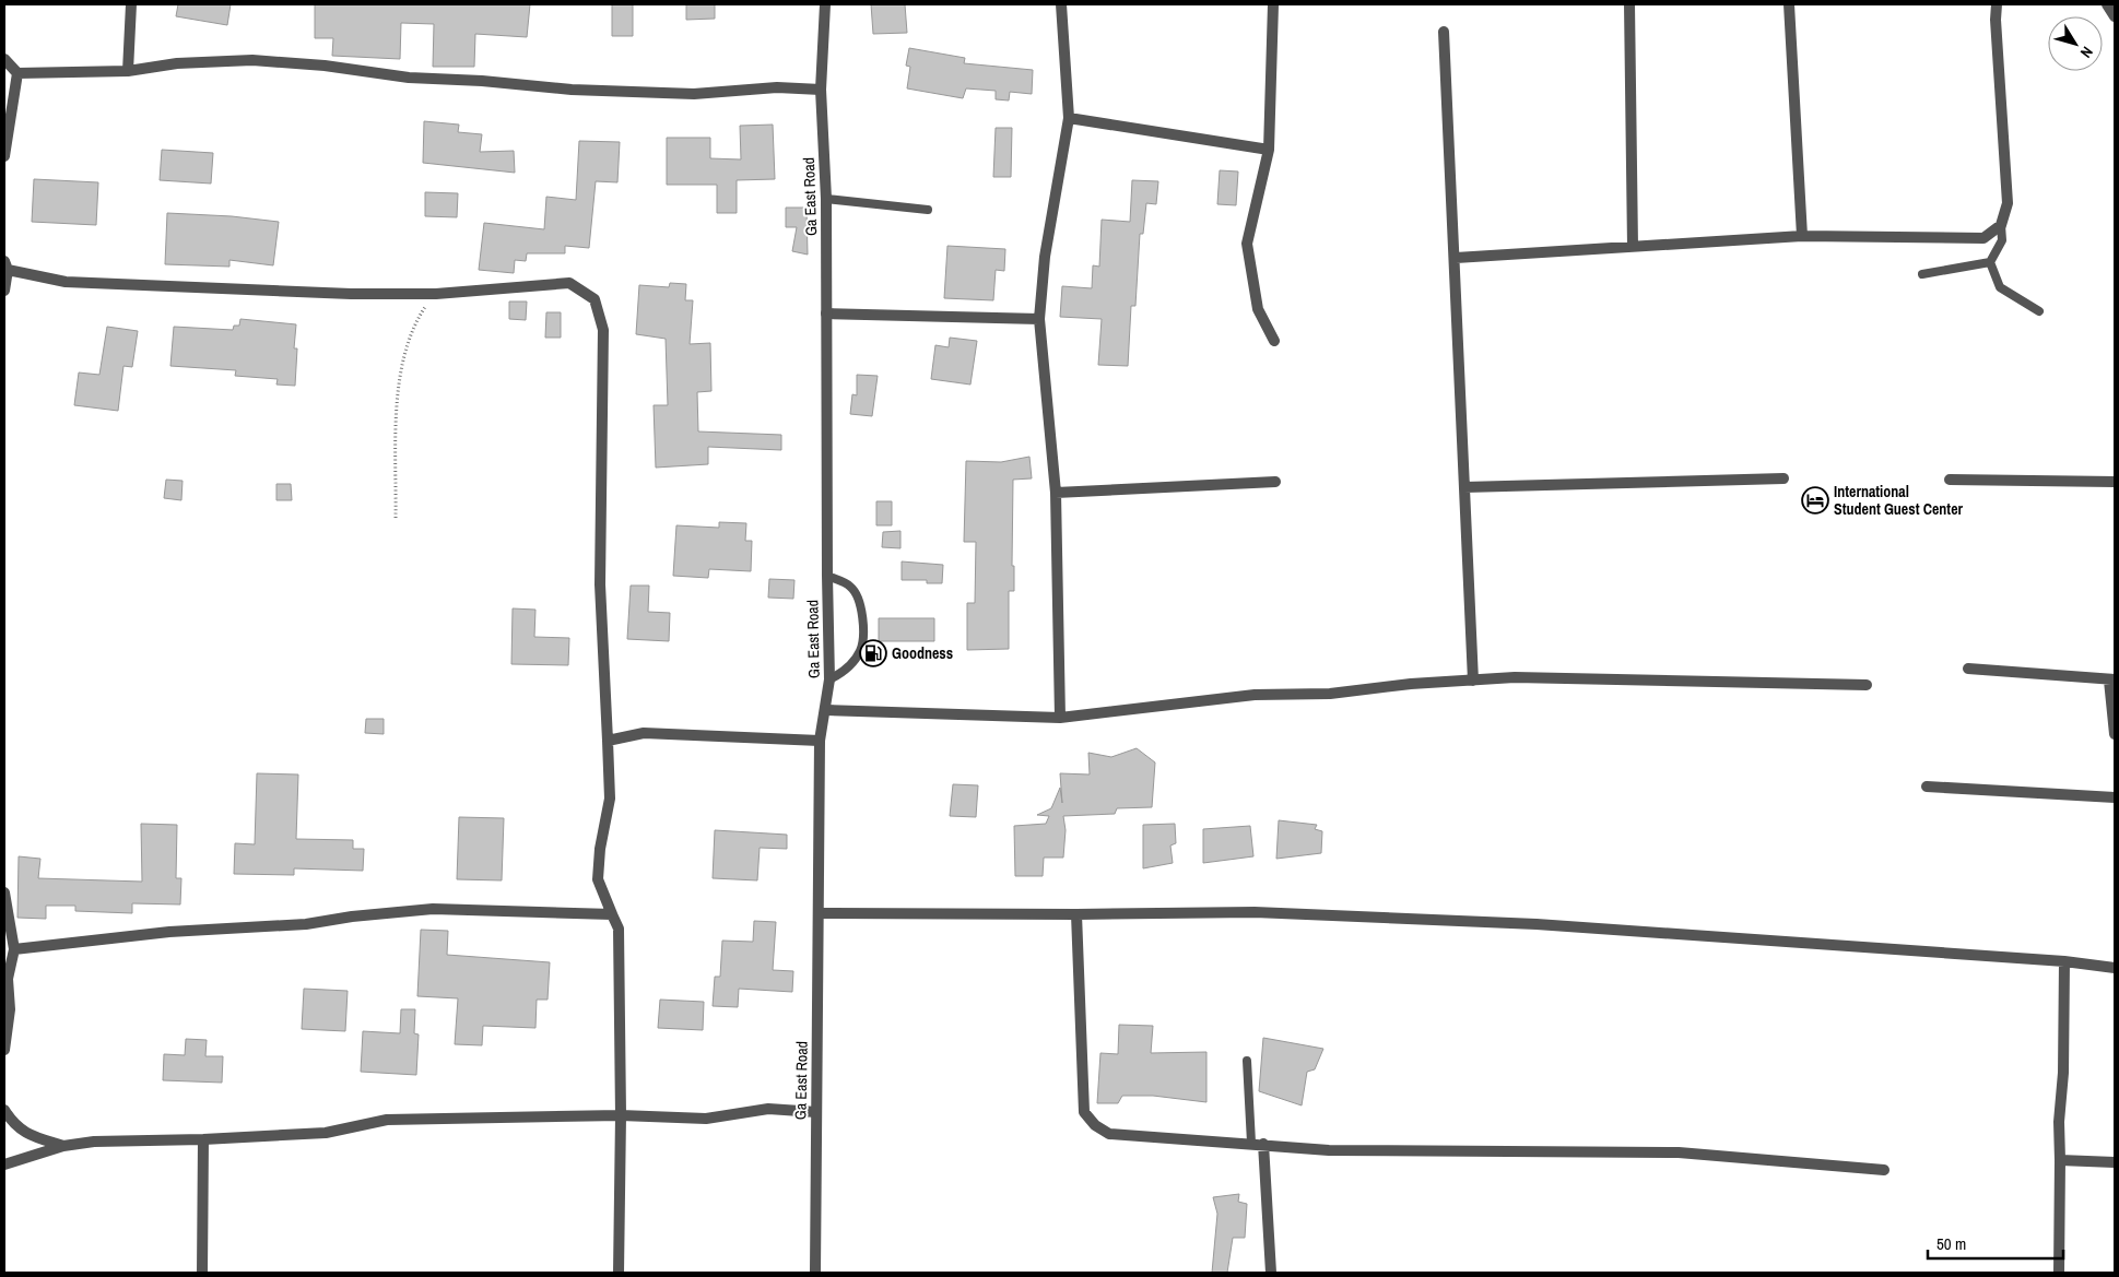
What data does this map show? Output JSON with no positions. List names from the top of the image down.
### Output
{
  "streets": {
    "street": ["Ga East Road"]
  },
  "places": {
    "hotel": ["International Student Guest Center"],
    "fuel station": ["Goodness"]
  },
  "scale_bar": "50 m",
  "north": "bottom right"
}
